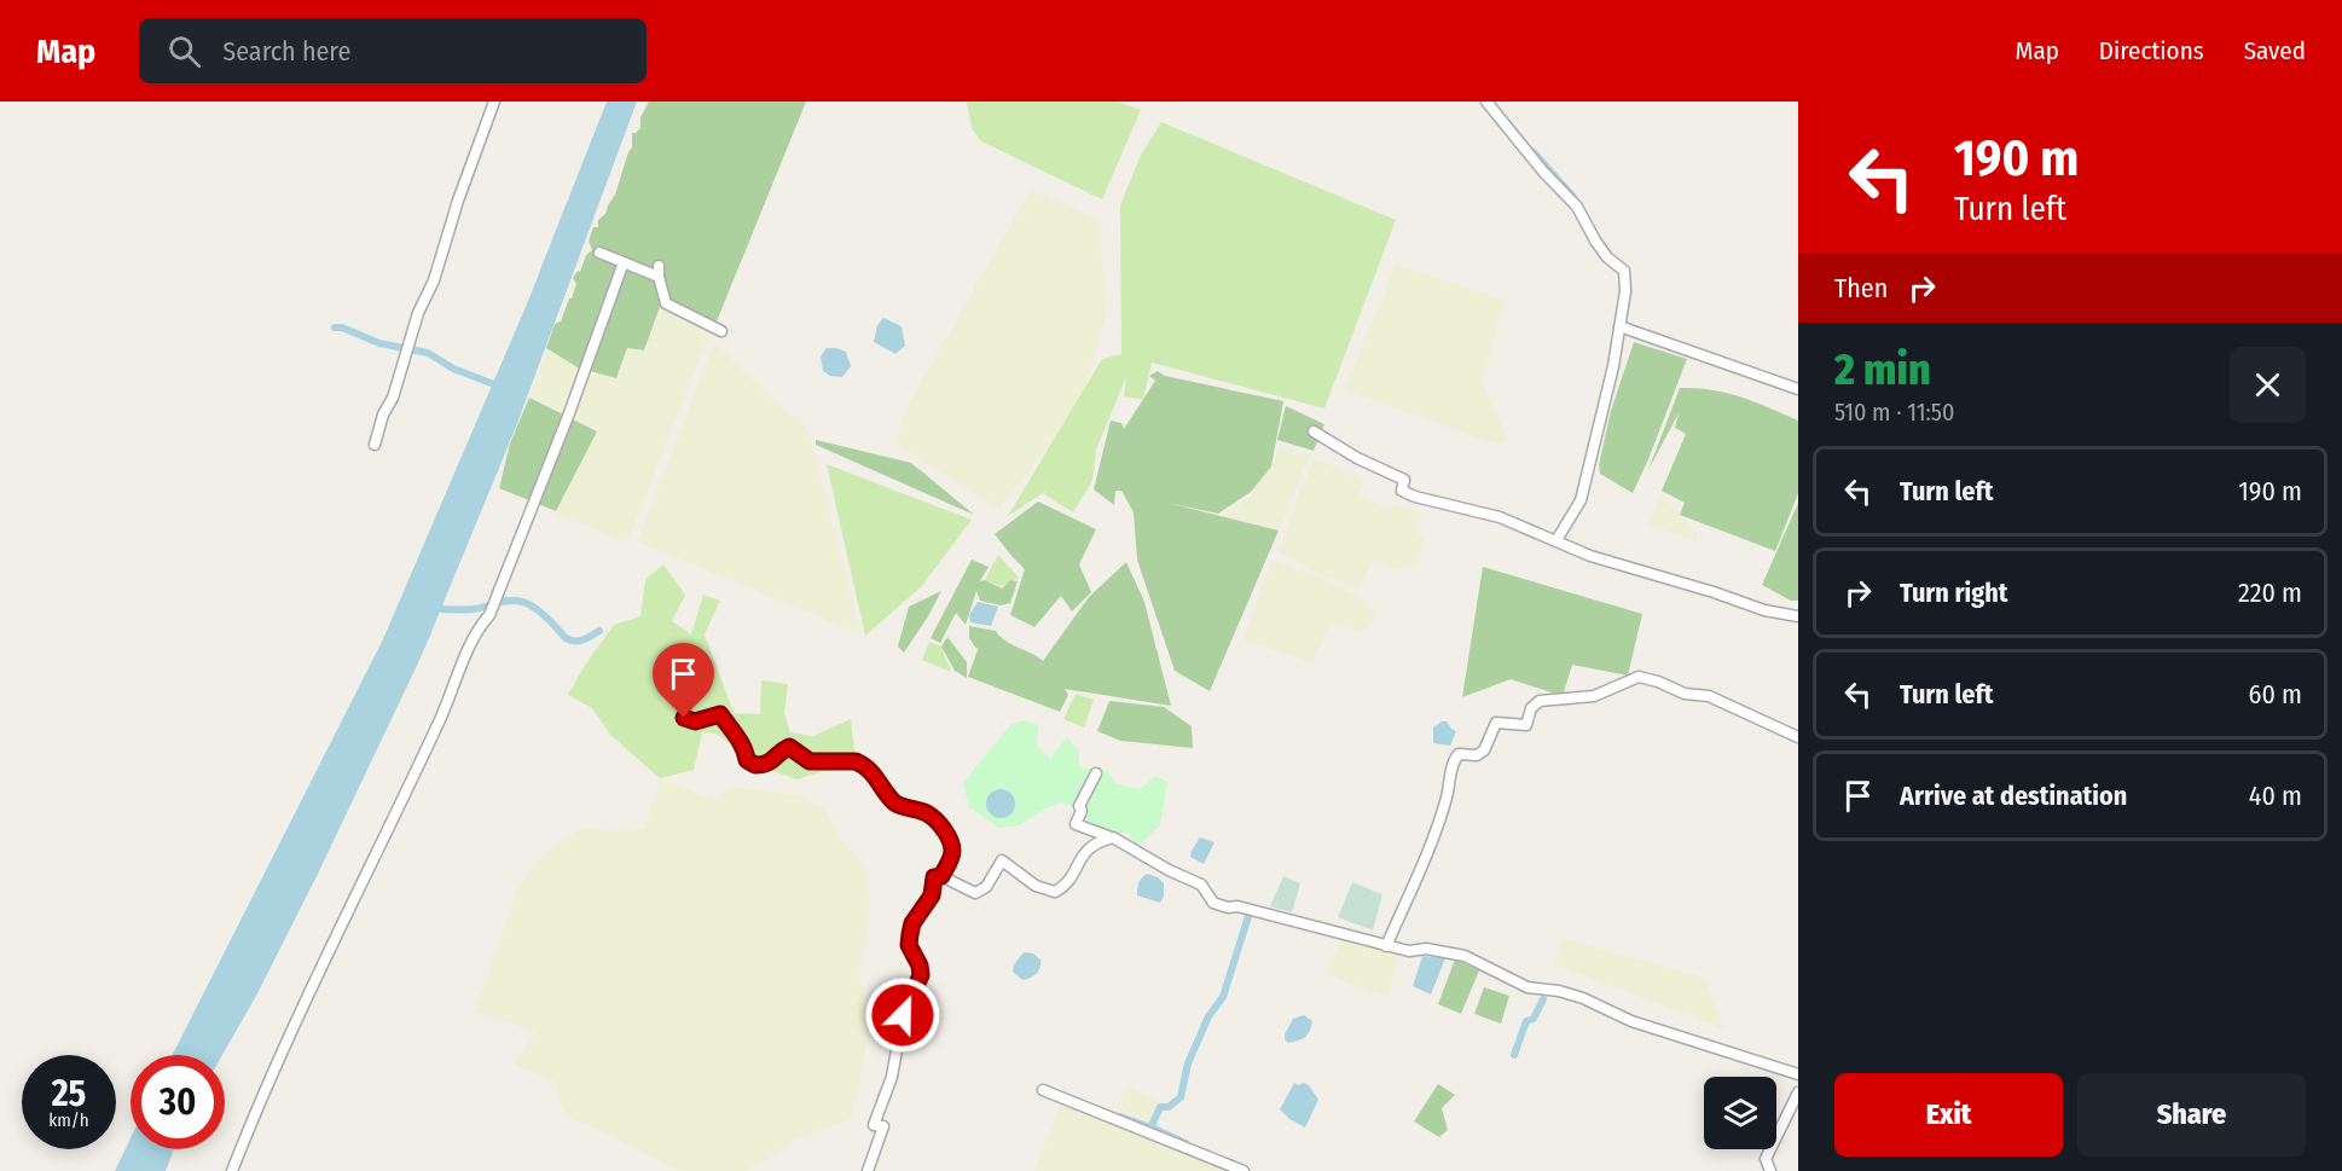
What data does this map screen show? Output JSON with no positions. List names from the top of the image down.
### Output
{
  "page": {
    "header": "Map",
    "search": "Search here",
    "nav": ["Map", "Directions", "Saved"],
    "turn": ["190 m", "Turn left"],
    "then": "Then",
    "heading": ["2 min", "510 m · 11:50"],
    "list": [
      {
        "name": "Turn left",
        "value": "190 m"
      },
      {
        "name": "Turn right",
        "value": "220 m"
      },
      {
        "name": "Turn left",
        "value": "60 m"
      },
      {
        "name": "Arrive at destination",
        "value": "40 m"
      }
    ],
    "speed": "25 km/h",
    "limit": "30",
    "buttons": ["Exit", "Share"]
  }
}
